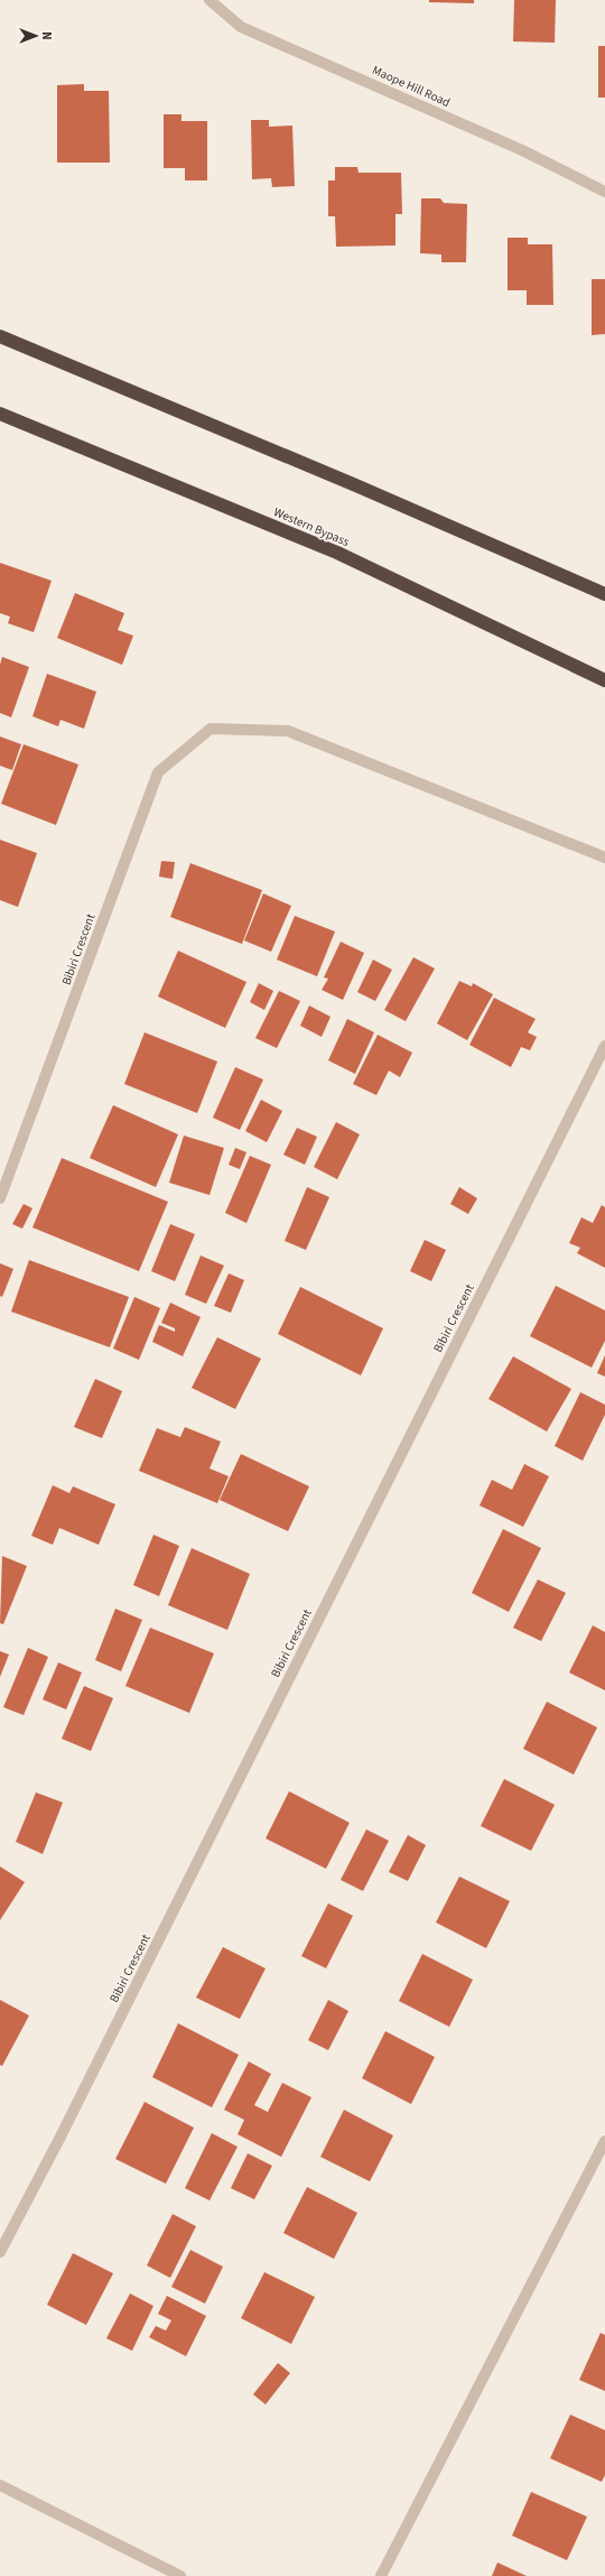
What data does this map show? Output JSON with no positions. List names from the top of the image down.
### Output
{
  "streets": {
    "highway": ["Western Bypass"],
    "street": ["Maope Hill Road", "Bibiri Crescent"]
  },
  "north": "right"
}
